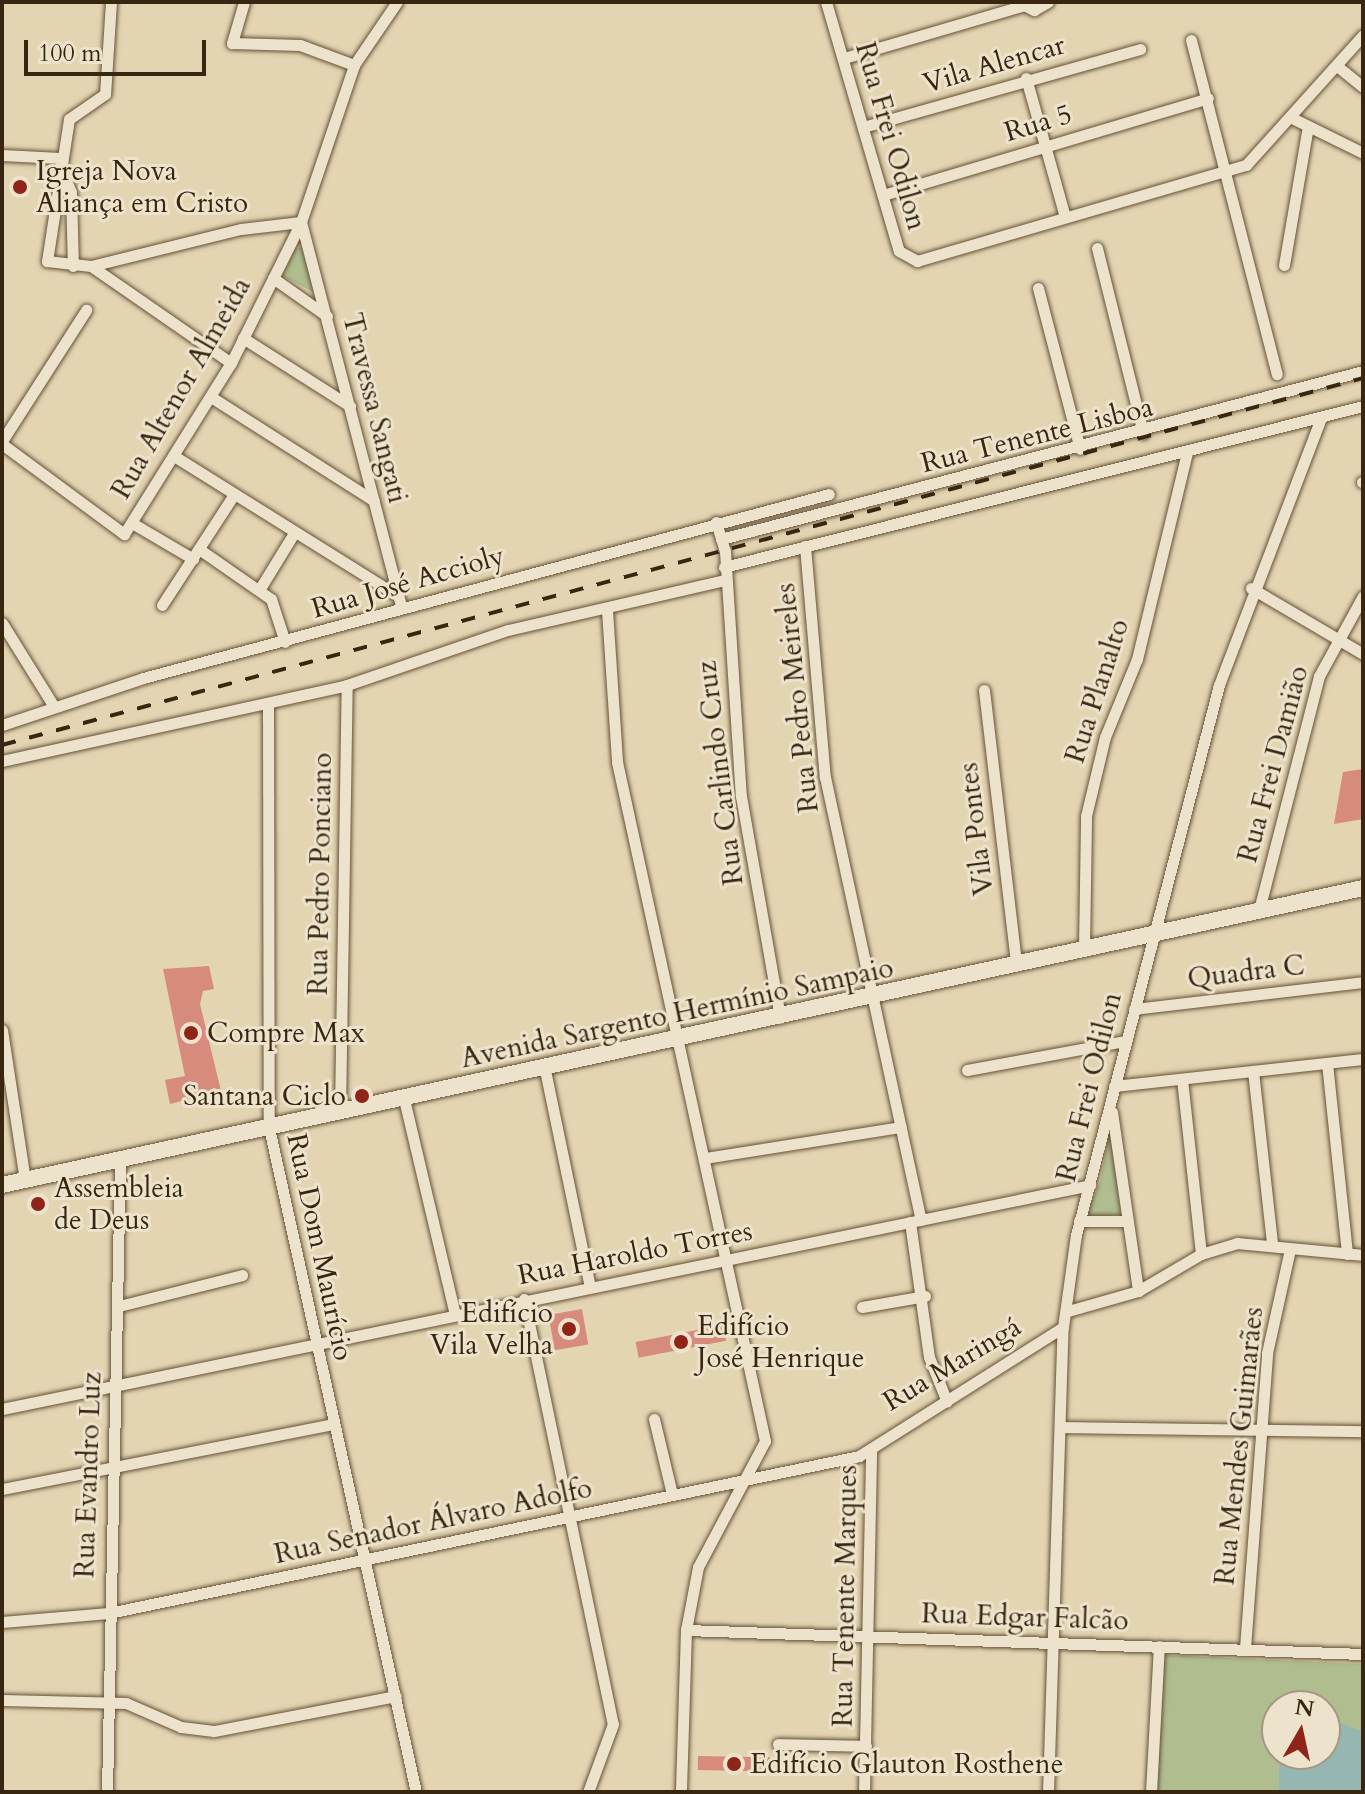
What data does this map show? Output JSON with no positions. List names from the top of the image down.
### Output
{
  "streets": {
    "main road": ["Avenida Sargento Hermínio Sampaio"],
    "street": [
      "Vila Alencar",
      "Rua 5",
      "Rua Frei Odilon",
      "Rua Altenor Almeida",
      "Travessa Sangati",
      "Rua Tenente Lisboa",
      "Rua José Accioly",
      "Rua Planalto",
      "Rua Pedro Meireles",
      "Rua Frei Damião",
      "Rua Carlindo Cruz",
      "Vila Pontes",
      "Rua Pedro Ponciano",
      "Quadra C",
      "Rua Dom Maurício",
      "Rua Haroldo Torres",
      "Rua Maringá",
      "Rua Mendes Guimarães",
      "Rua Evandro Luz",
      "Rua Senador Álvaro Adolfo",
      "Rua Tenente Marques",
      "Rua Edgar Falcão"
    ]
  },
  "crossings": [
    ["Vila Alencar", "Rua Frei Odilon"],
    ["Rua 5", "Rua Frei Odilon"],
    ["Rua Frei Odilon", "Quadra C"],
    ["Rua Frei Odilon", "Avenida Sargento Hermínio Sampaio"],
    ["Rua Frei Odilon", "Rua Haroldo Torres"],
    ["Rua Frei Odilon", "Rua Maringá"],
    ["Rua Frei Odilon", "Rua Edgar Falcão"],
    ["Rua Altenor Almeida", "Travessa Sangati"],
    ["Travessa Sangati", "Rua José Accioly"],
    ["Rua Tenente Lisboa", "Rua Carlindo Cruz"],
    ["Rua José Accioly", "Rua Carlindo Cruz"],
    ["Rua Planalto", "Avenida Sargento Hermínio Sampaio"],
    ["Rua Pedro Meireles", "Avenida Sargento Hermínio Sampaio"],
    ["Rua Pedro Meireles", "Rua Haroldo Torres"],
    ["Rua Pedro Meireles", "Rua Maringá"],
    ["Rua Frei Damião", "Avenida Sargento Hermínio Sampaio"],
    ["Rua Carlindo Cruz", "Avenida Sargento Hermínio Sampaio"],
    ["Vila Pontes", "Avenida Sargento Hermínio Sampaio"],
    ["Rua Pedro Ponciano", "Avenida Sargento Hermínio Sampaio"],
    ["Avenida Sargento Hermínio Sampaio", "Rua Dom Maurício"],
    ["Avenida Sargento Hermínio Sampaio", "Rua Evandro Luz"],
    ["Rua Dom Maurício", "Rua Haroldo Torres"],
    ["Rua Dom Maurício", "Rua Senador Álvaro Adolfo"],
    ["Rua Haroldo Torres", "Rua Evandro Luz"],
    ["Rua Maringá", "Rua Senador Álvaro Adolfo"],
    ["Rua Maringá", "Rua Tenente Marques"],
    ["Rua Mendes Guimarães", "Rua Edgar Falcão"],
    ["Rua Evandro Luz", "Rua Senador Álvaro Adolfo"],
    ["Rua Senador Álvaro Adolfo", "Rua Tenente Marques"],
    ["Rua Tenente Marques", "Rua Edgar Falcão"]
  ],
  "places": [
    "Igreja Nova Aliança em Cristo",
    "Compre Max",
    "Santana Ciclo",
    "Assembleia de Deus",
    "Edifício Vila Velha",
    "Edifício José Henrique",
    "Edifício Glauton Rosthene"
  ],
  "scale_bar": "100 m",
  "north": "top"
}
